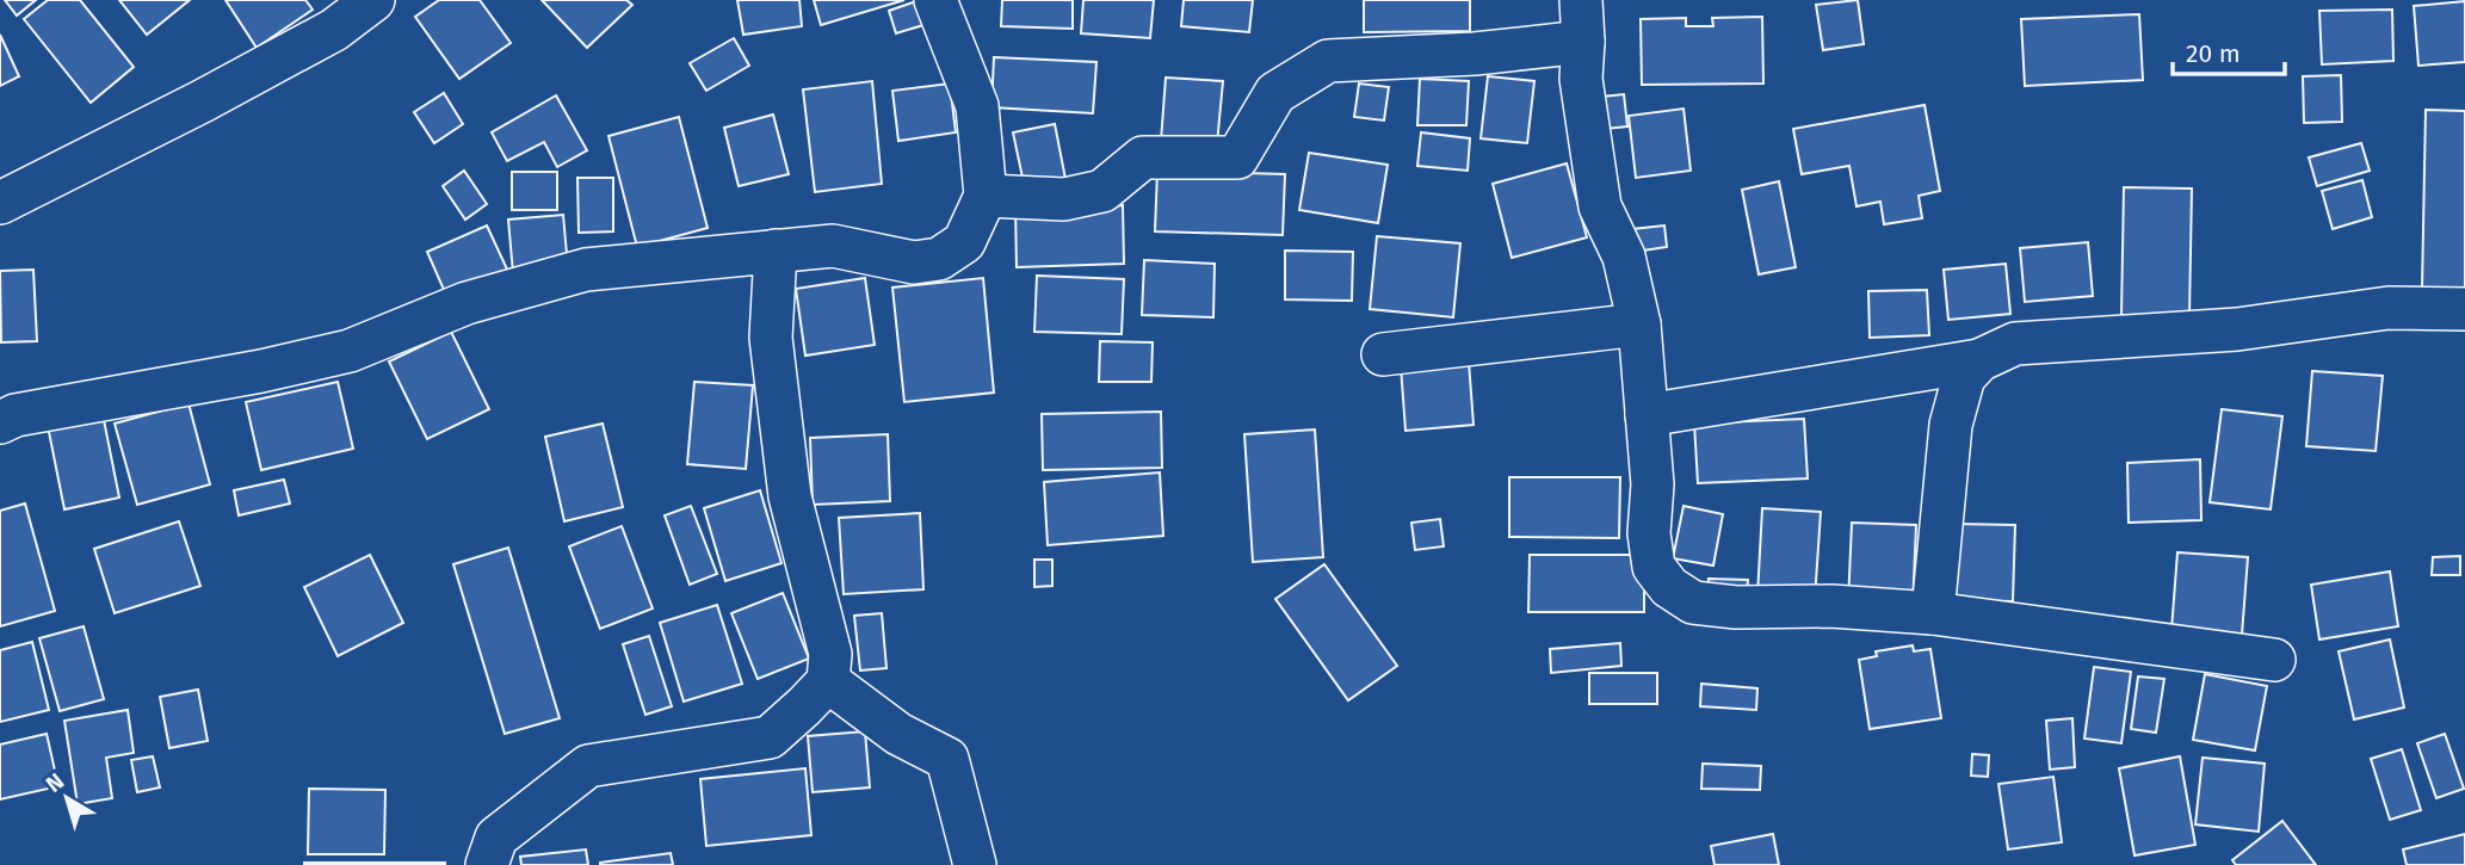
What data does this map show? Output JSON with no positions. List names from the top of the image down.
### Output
{
  "scale_bar": "20 m",
  "north": "top left"
}
